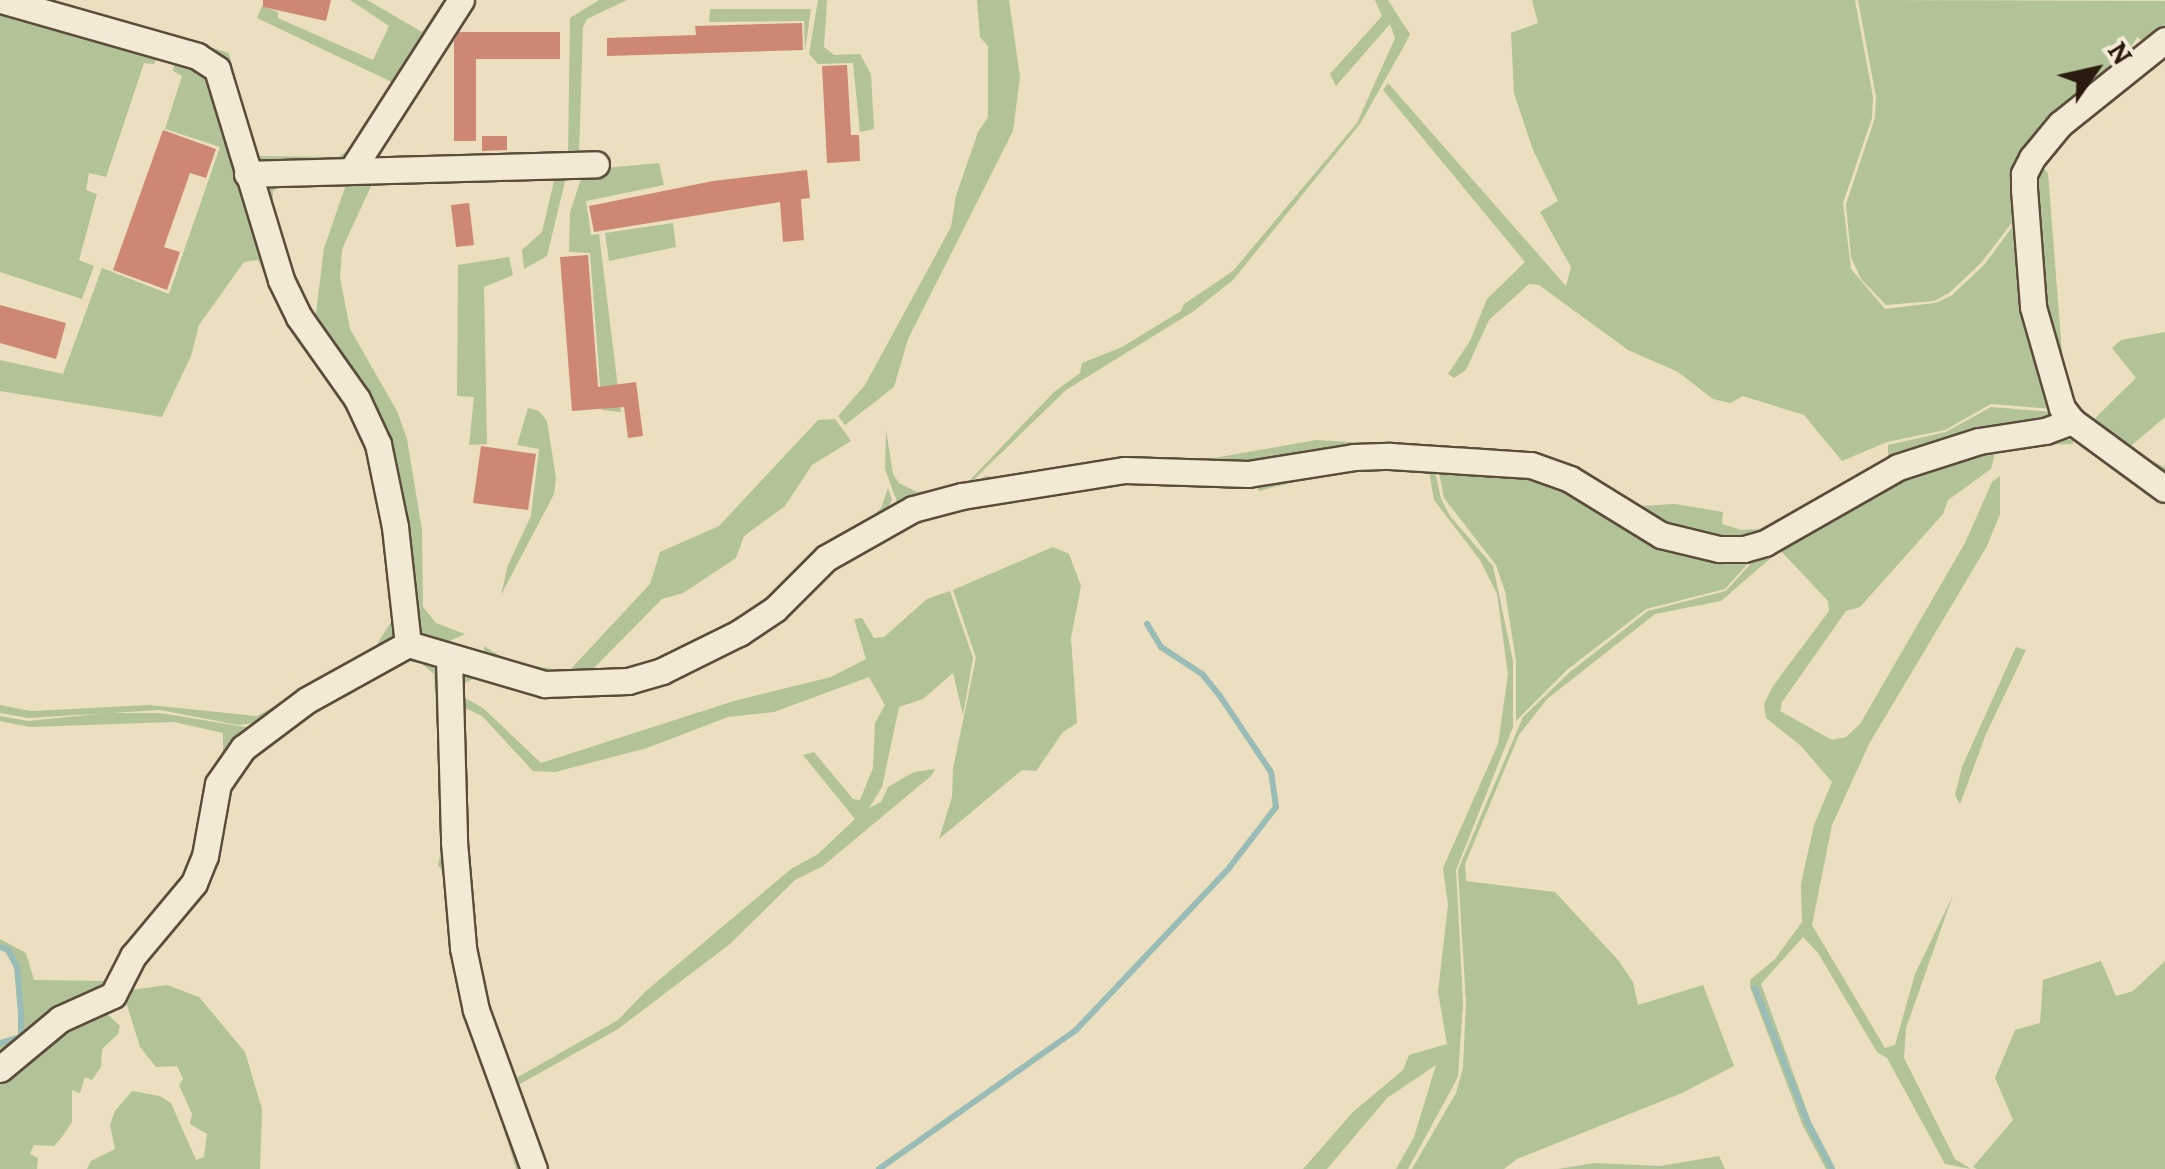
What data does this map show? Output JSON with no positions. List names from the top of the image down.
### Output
{
  "north": "top right"
}
